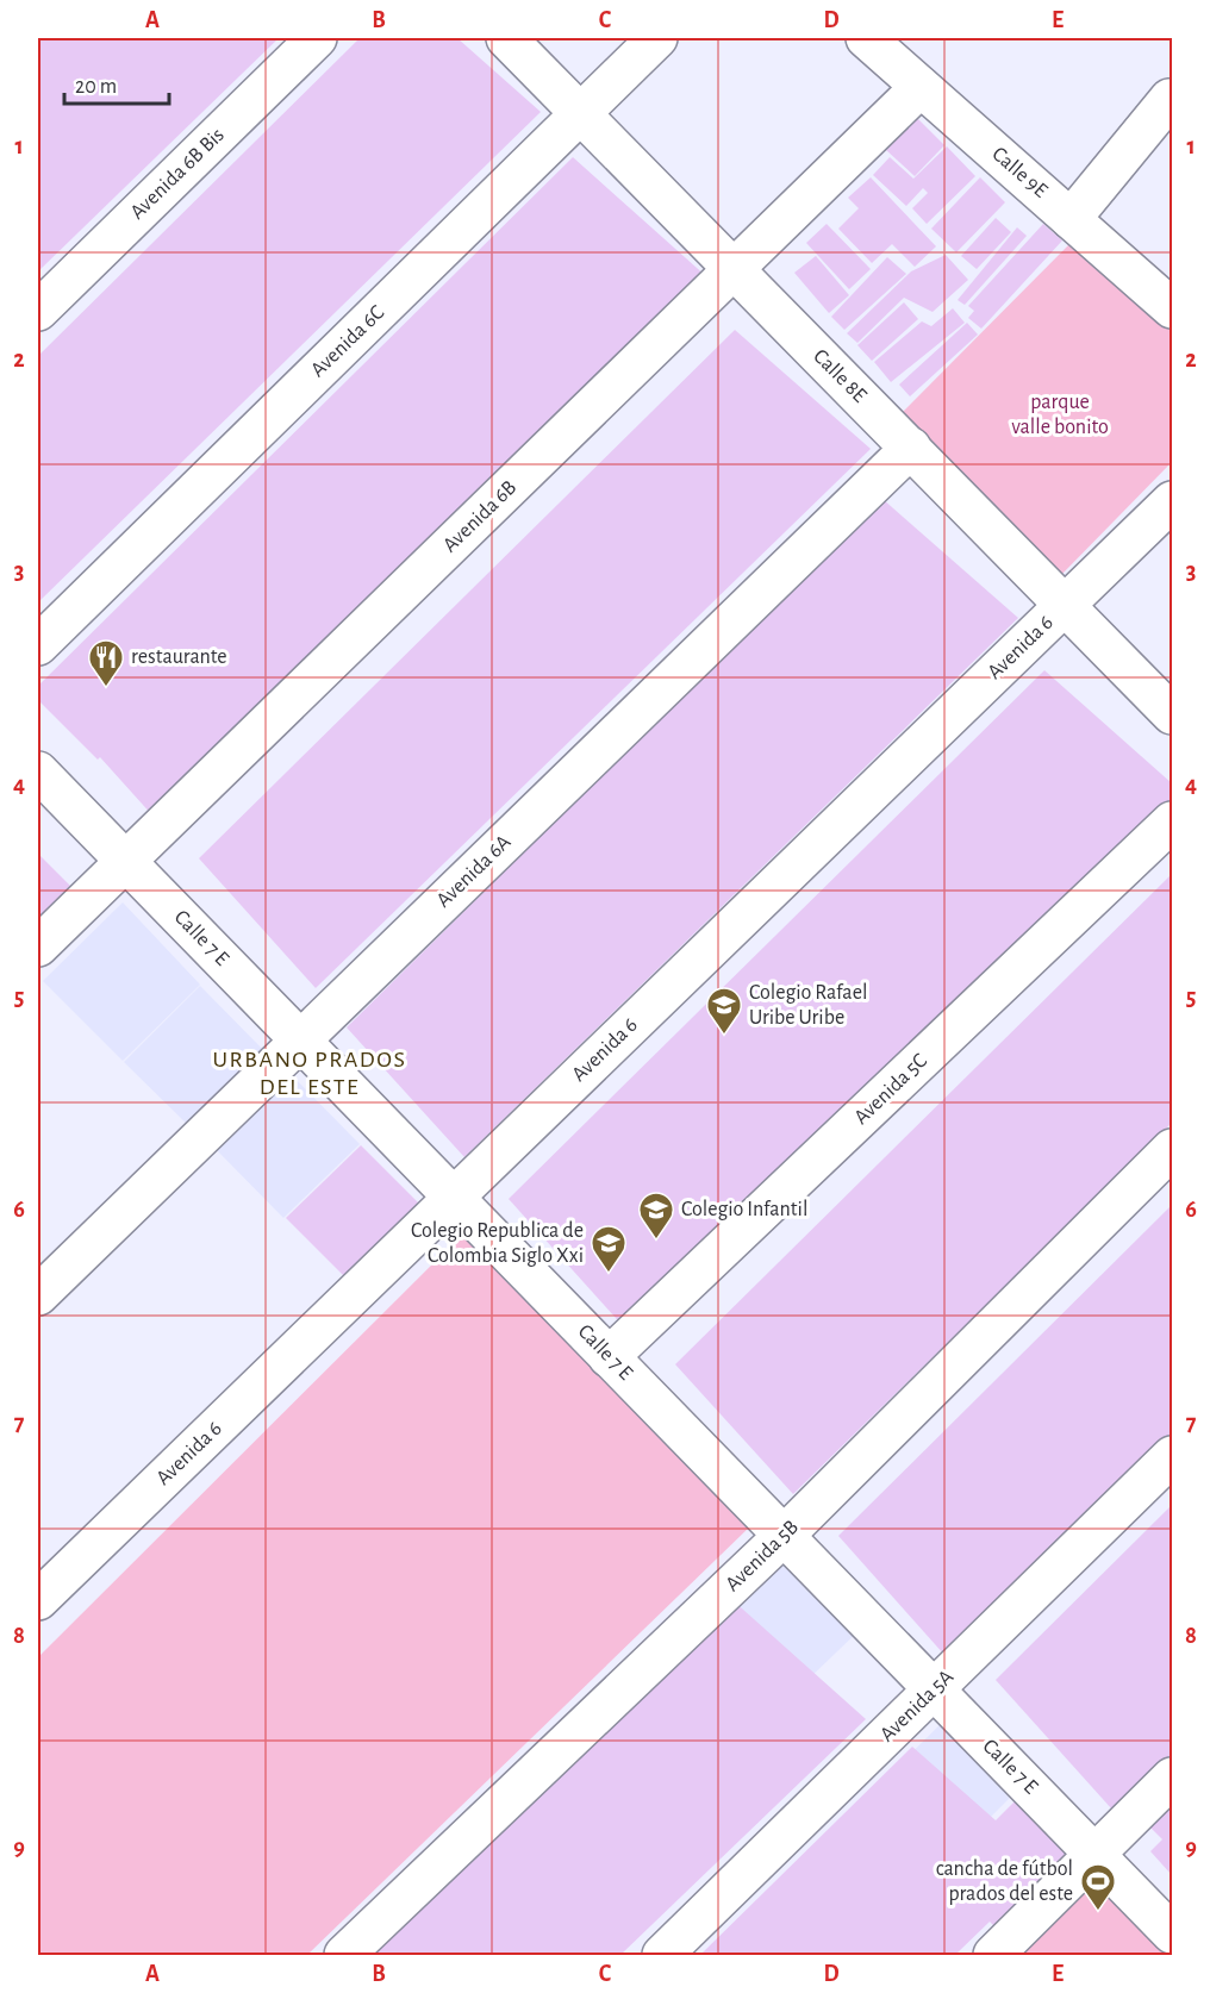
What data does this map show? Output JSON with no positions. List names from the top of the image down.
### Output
{
  "streets": {
    "street": [
      "Calle 9E",
      "Avenida 6B Bis",
      "Avenida 6C",
      "Calle 8E",
      "Avenida 6B",
      "Avenida 6",
      "Avenida 6A",
      "Calle 7 E",
      "Avenida 5C",
      "Avenida 5B",
      "Avenida 5A"
    ]
  },
  "crossings": [
    ["Calle 9E", "Avenida 6B"],
    ["Avenida 6C", "Calle 8E"],
    ["Calle 8E", "Avenida 6B"],
    ["Calle 8E", "Avenida 6"],
    ["Calle 8E", "Avenida 6A"],
    ["Avenida 6B", "Calle 7 E"],
    ["Avenida 6", "Calle 7 E"],
    ["Avenida 6A", "Calle 7 E"],
    ["Calle 7 E", "Avenida 5C"],
    ["Calle 7 E", "Avenida 5B"],
    ["Calle 7 E", "Avenida 5A"]
  ],
  "districts": ["URBANO PRADOS DEL ESTE"],
  "parks": ["parque valle bonito"],
  "places": {
    "restaurant": ["restaurante"],
    "school or university": ["Colegio Rafael Uribe Uribe", "Colegio Infantil", "Colegio Republica de Colombia Siglo Xxi"],
    "sports": ["cancha de fútbol prados del este"]
  },
  "scale_bar": "20 m",
  "grid": {
    "columns": [
      "A",
      "B",
      "C",
      "D",
      "E"
    ],
    "rows": [
      "1",
      "2",
      "3",
      "4",
      "5",
      "6",
      "7",
      "8",
      "9"
    ]
  }
}
